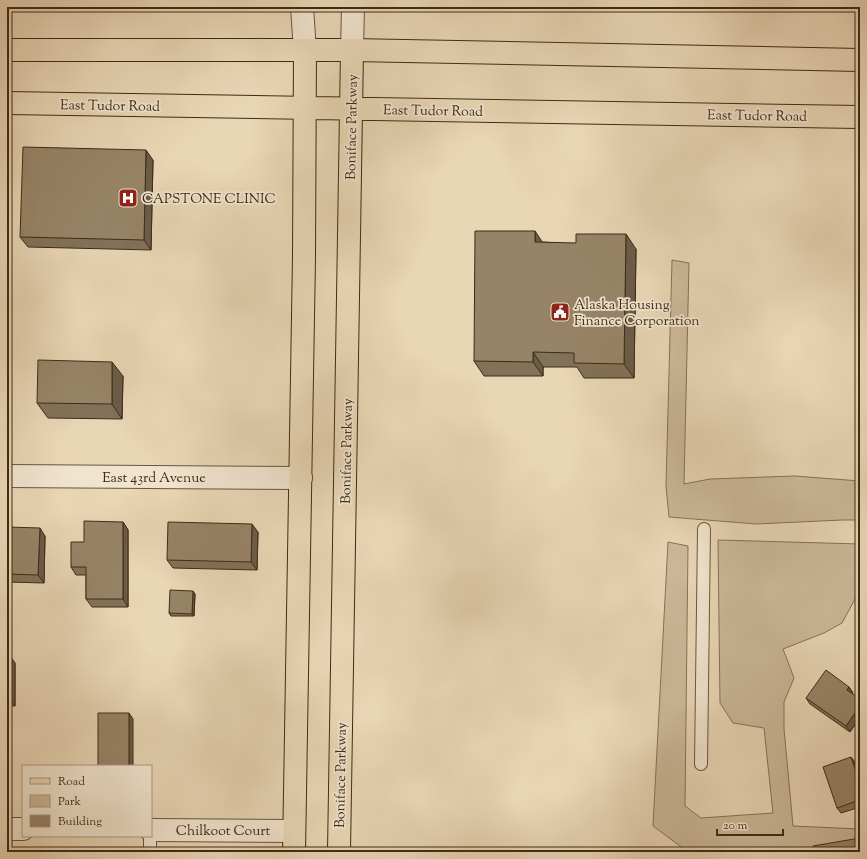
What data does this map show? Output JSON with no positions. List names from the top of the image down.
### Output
{
  "streets": {
    "main road": ["East Tudor Road", "Boniface Parkway"],
    "street": ["East 43rd Avenue", "Chilkoot Court"]
  },
  "crossings": [
    ["East Tudor Road", "Boniface Parkway"]
  ],
  "places": {
    "hospital": ["CAPSTONE CLINIC"],
    "public building": ["Alaska Housing Finance Corporation"]
  },
  "legend": ["Road", "Park", "Building"],
  "scale_bar": "20 m"
}
